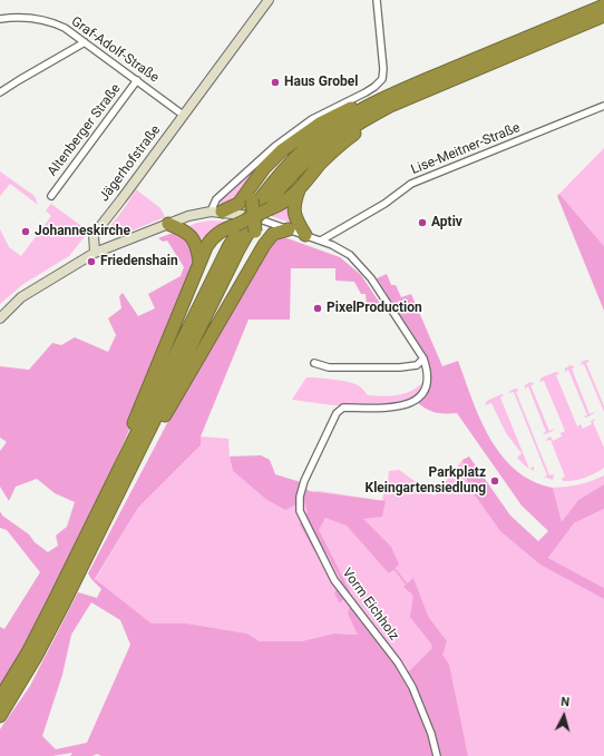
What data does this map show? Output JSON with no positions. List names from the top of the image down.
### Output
{
  "streets": {
    "main road": ["Jägerhofstraße"],
    "street": [
      "Graf-Adolf-Straße",
      "Altenberger Straße",
      "Lise-Meitner-Straße",
      "Vorm Eichholz"
    ]
  },
  "crossings": [
    ["Graf-Adolf-Straße", "Altenberger Straße"],
    ["Graf-Adolf-Straße", "Jägerhofstraße"],
    ["Lise-Meitner-Straße", "Vorm Eichholz"]
  ],
  "places": [
    "Haus Grobel",
    "Aptiv",
    "Johanneskirche",
    "Friedenshain",
    "PixelProduction",
    "Parkplatz Kleingartensiedlung"
  ],
  "north": "top"
}
